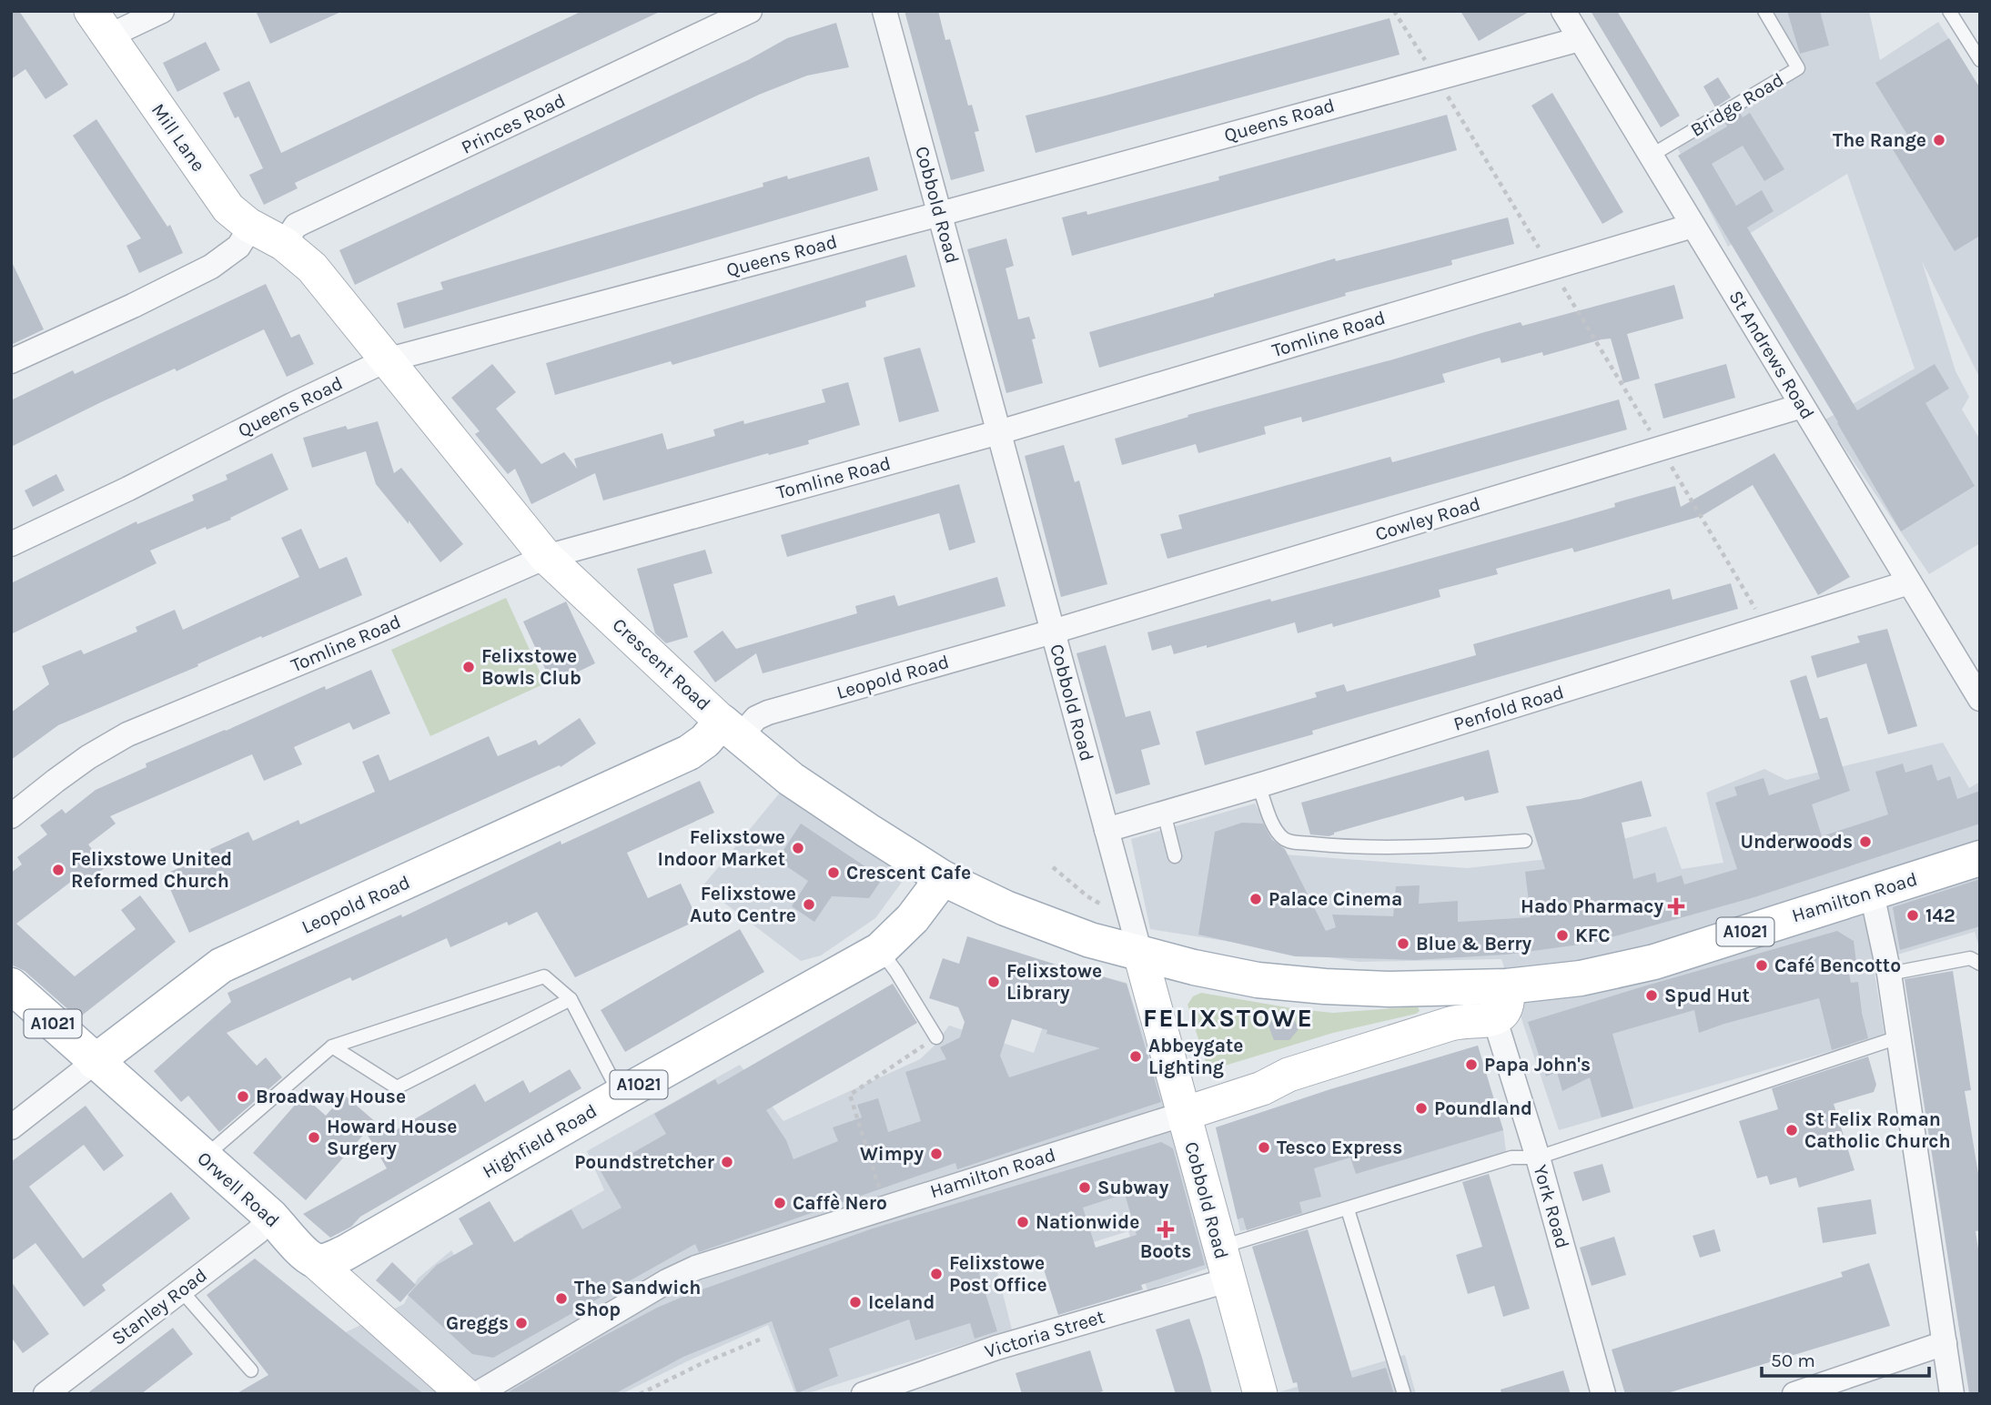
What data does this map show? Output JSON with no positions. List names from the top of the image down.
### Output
{
  "streets": {
    "main road": [
      "Crescent Road",
      "Leopold Road",
      "Hamilton Road",
      "A1021",
      "Highfield Road",
      "Orwell Road"
    ],
    "street": [
      "Queens Road",
      "Princes Road",
      "Mill Lane",
      "Cobbold Road",
      "Tomline Road",
      "St Andrews Road",
      "Cowley Road",
      "Penfold Road",
      "York Road",
      "Stanley Road",
      "Victoria Street"
    ],
    "lane": ["Bridge Road"]
  },
  "crossings": [
    ["Bridge Road", "St Andrews Road"],
    ["Queens Road", "Cobbold Road"],
    ["Queens Road", "St Andrews Road"],
    ["Queens Road", "Crescent Road"],
    ["Princes Road", "Mill Lane"],
    ["Princes Road", "Crescent Road"],
    ["Mill Lane", "Crescent Road"],
    ["Cobbold Road", "Tomline Road"],
    ["Cobbold Road", "Cowley Road"],
    ["Cobbold Road", "Crescent Road"],
    ["Cobbold Road", "Leopold Road"],
    ["Cobbold Road", "Penfold Road"],
    ["Cobbold Road", "Hamilton Road"],
    ["Cobbold Road", "Victoria Street"],
    ["Tomline Road", "St Andrews Road"],
    ["Tomline Road", "Crescent Road"],
    ["St Andrews Road", "Cowley Road"],
    ["St Andrews Road", "Penfold Road"],
    ["Cowley Road", "Leopold Road"],
    ["Crescent Road", "Leopold Road"],
    ["Crescent Road", "Hamilton Road"],
    ["Crescent Road", "Highfield Road"],
    ["Leopold Road", "Orwell Road"],
    ["Hamilton Road", "York Road"],
    ["Highfield Road", "Orwell Road"],
    ["Orwell Road", "Stanley Road"]
  ],
  "districts": ["FELIXSTOWE"],
  "places": {
    "other": [
      "The Range",
      "Felixstowe Bowls Club",
      "Underwoods",
      "Felixstowe Indoor Market",
      "Felixstowe United Reformed Church",
      "Crescent Cafe",
      "Palace Cinema",
      "Felixstowe Auto Centre",
      "142",
      "KFC",
      "Blue & Berry",
      "Café Bencotto",
      "Felixstowe Library",
      "Spud Hut",
      "Abbeygate Lighting",
      "Papa John's",
      "Broadway House",
      "Poundland",
      "St Felix Roman Catholic Church",
      "Howard House Surgery",
      "Tesco Express",
      "Wimpy",
      "Poundstretcher",
      "Subway",
      "Caffè Nero",
      "Nationwide",
      "Felixstowe Post Office",
      "The Sandwich Shop",
      "Iceland",
      "Greggs"
    ],
    "health": ["Hado Pharmacy", "Boots"]
  },
  "scale_bar": "50 m"
}
